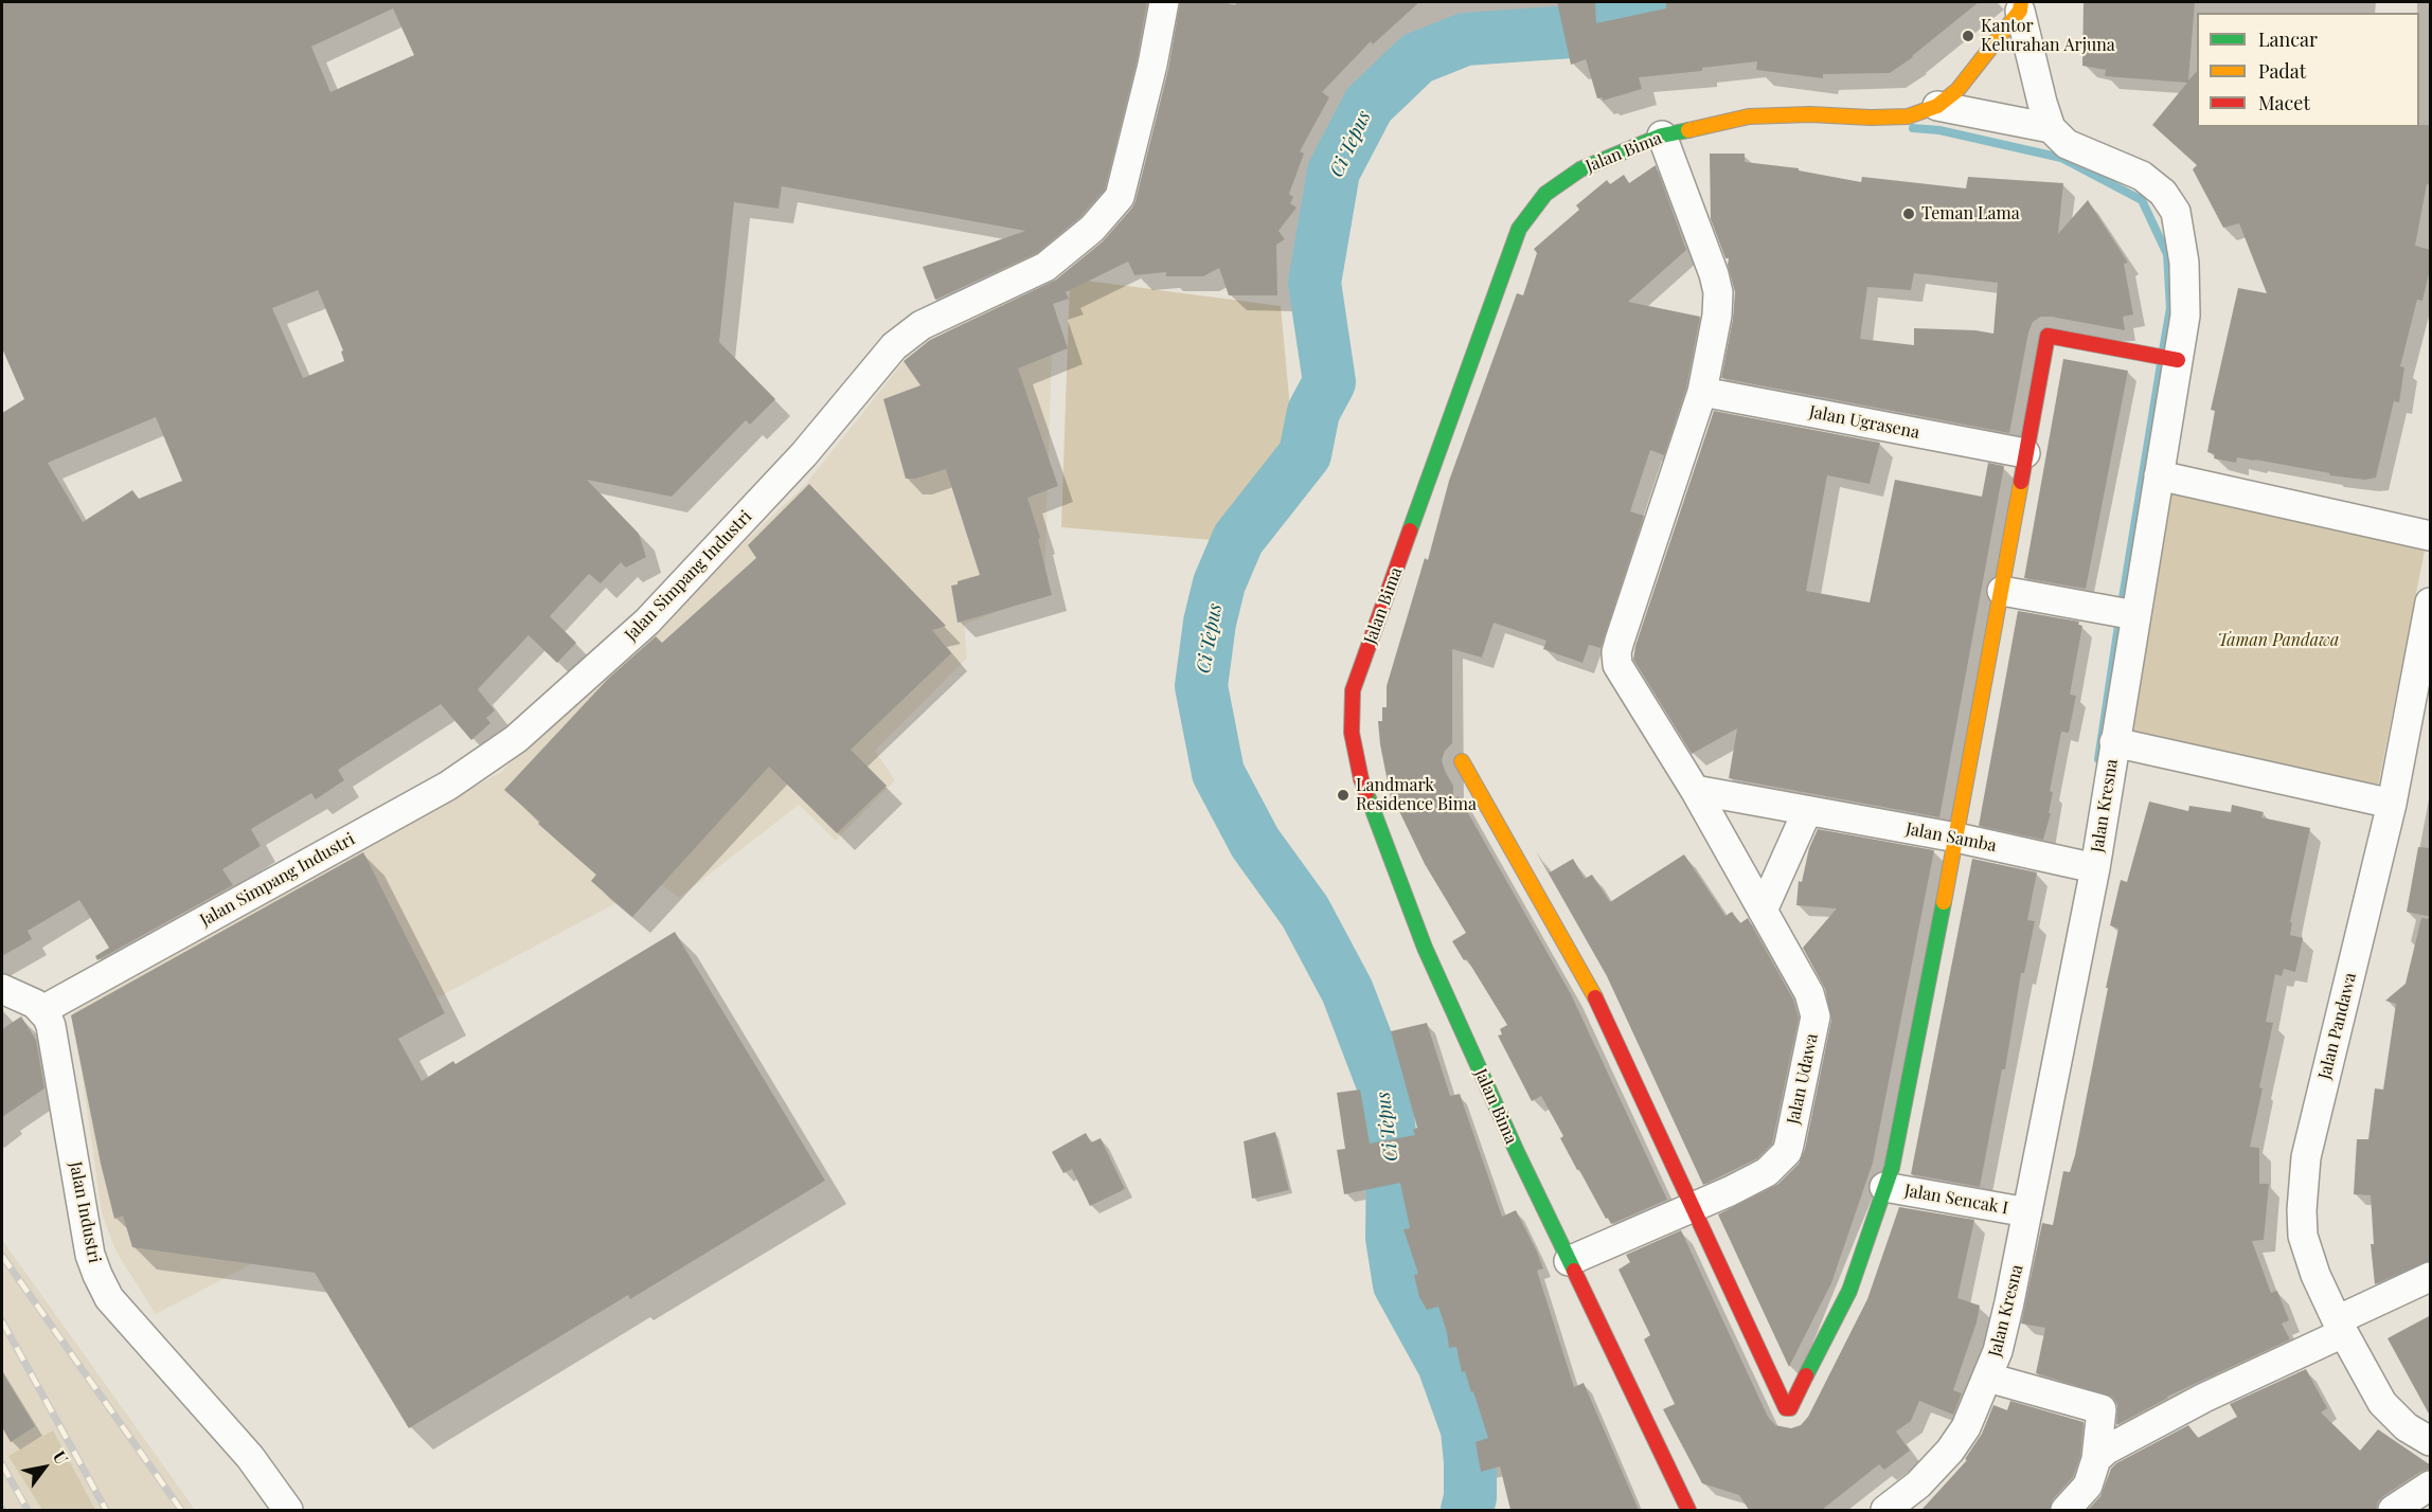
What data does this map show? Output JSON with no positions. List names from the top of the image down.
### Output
{
  "streets": {
    "street": [
      "Jalan Bima",
      "Jalan Ugrasena",
      "Jalan Simpang Industri",
      "Jalan Kresna",
      "Jalan Samba",
      "Jalan Pandawa",
      "Jalan Udawa",
      "Jalan Sencak I",
      "Jalan Industri"
    ]
  },
  "crossings": [
    ["Jalan Bima", "Jalan Kresna"],
    ["Jalan Bima", "Jalan Udawa"],
    ["Jalan Ugrasena", "Jalan Udawa"],
    ["Jalan Simpang Industri", "Jalan Industri"],
    ["Jalan Kresna", "Jalan Samba"],
    ["Jalan Kresna", "Jalan Sencak I"],
    ["Jalan Samba", "Jalan Udawa"]
  ],
  "water": ["Ci Tepus"],
  "parks": ["Taman Pandawa"],
  "places": ["Kantor Kelurahan Arjuna", "Teman Lama", "Landmark Residence Bima"],
  "legend": ["Lancar", "Padat", "Macet"],
  "north": "top right"
}
